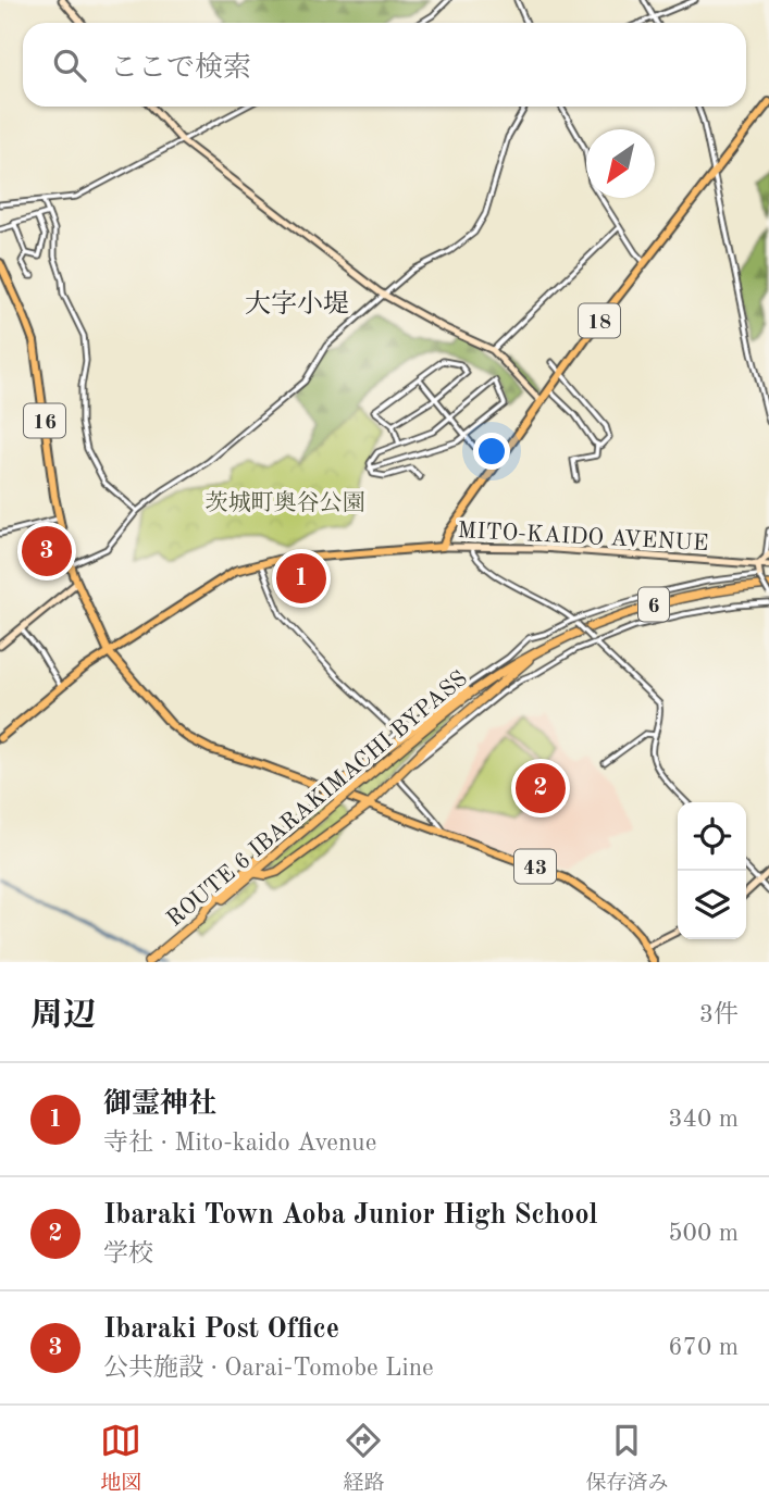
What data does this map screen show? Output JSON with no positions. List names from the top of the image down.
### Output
{
  "streets": {
    "highway": ["6", "ROUTE 6 IBARAKIMACHI BYPASS"],
    "main road": [
      "18",
      "16",
      "MITO-KAIDO AVENUE",
      "43"
    ]
  },
  "crossings": [
    ["18", "MITO-KAIDO AVENUE"],
    ["16", "MITO-KAIDO AVENUE"],
    ["16", "43"],
    ["MITO-KAIDO AVENUE", "43"]
  ],
  "districts": ["大字小堤"],
  "parks": ["茨城町奥谷公園"],
  "north": "bottom left",
  "page": {
    "search": "ここで検索",
    "pins": ["3", "1", "2"],
    "heading": ["周辺", "3件"],
    "list": [
      {
        "mark": "1",
        "name": "御霊神社",
        "note": "寺社 · Mito-kaido Avenue",
        "value": "340 m"
      },
      {
        "mark": "2",
        "name": "Ibaraki Town Aoba Junior High School",
        "note": "学校",
        "value": "500 m"
      },
      {
        "mark": "3",
        "name": "Ibaraki Post Office",
        "note": "公共施設 · Oarai-Tomobe Line",
        "value": "670 m"
      }
    ],
    "nav": ["地図", "経路", "保存済み"]
  }
}
